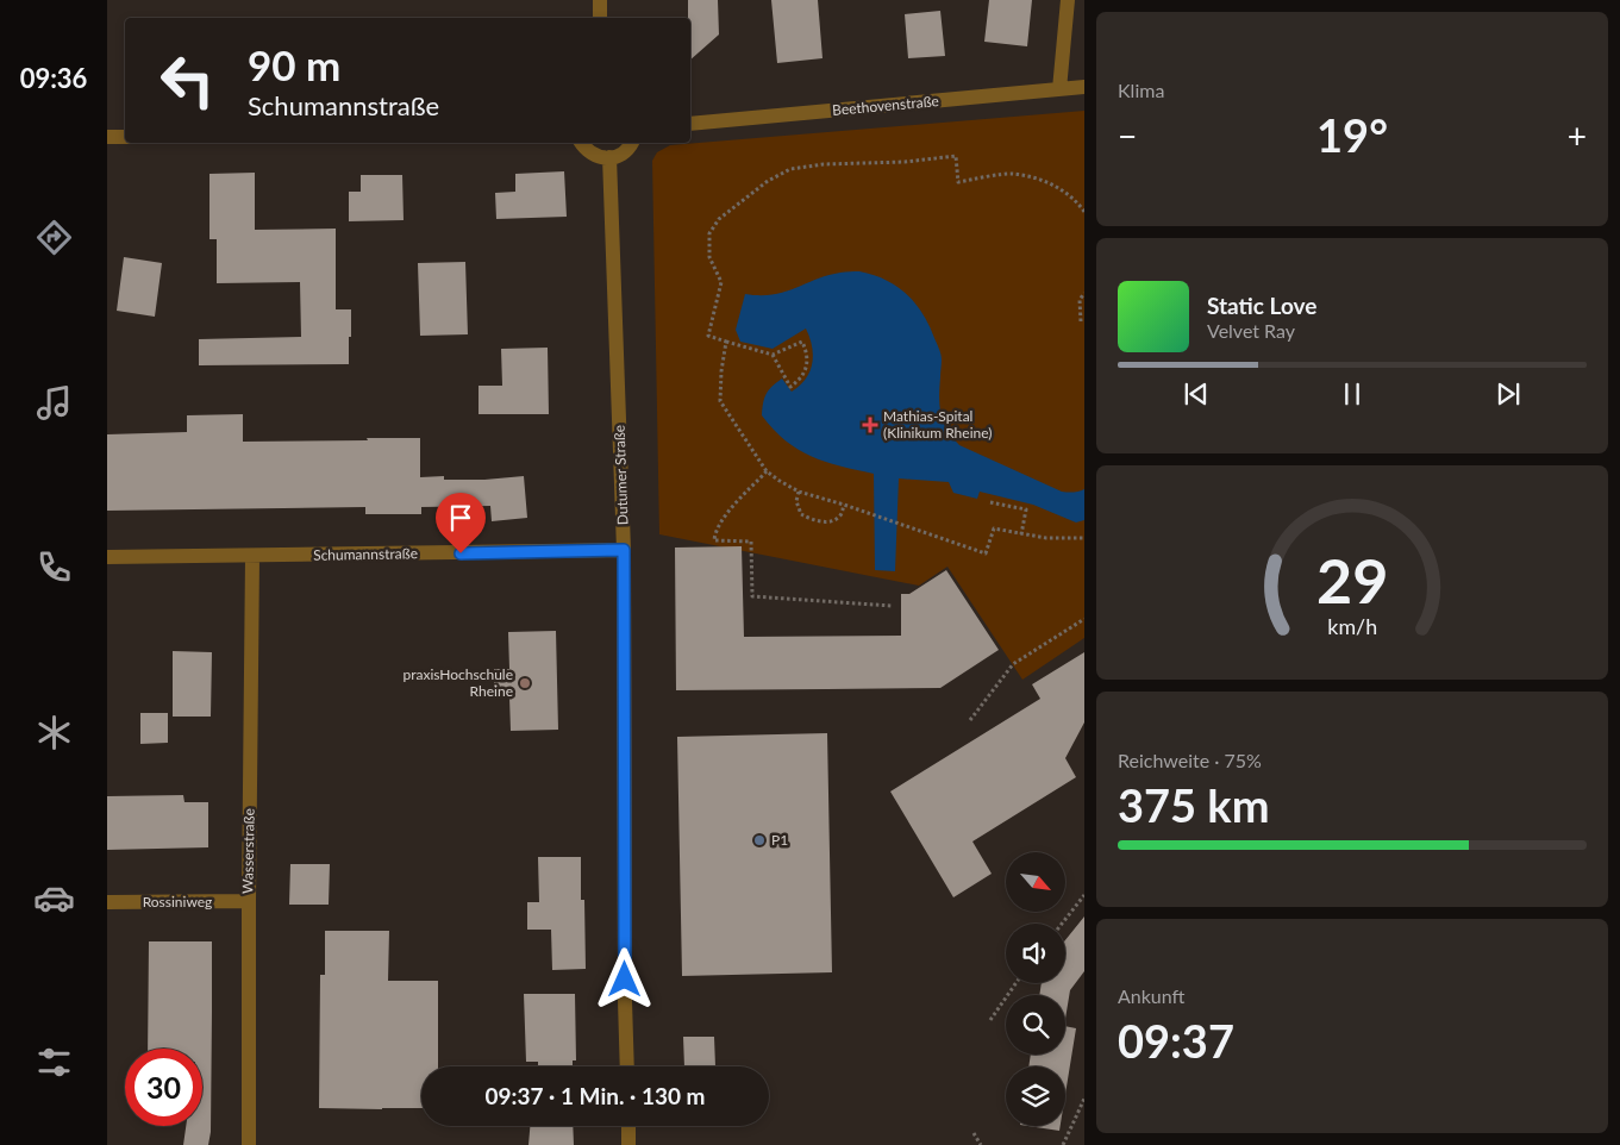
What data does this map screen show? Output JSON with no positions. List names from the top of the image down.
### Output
{
  "streets": {
    "street": [
      "Beethovenstraße",
      "Dutumer Straße",
      "Schumannstraße",
      "Wasserstraße",
      "Rossiniweg"
    ]
  },
  "crossings": [
    ["Dutumer Straße", "Schumannstraße"],
    ["Schumannstraße", "Wasserstraße"],
    ["Wasserstraße", "Rossiniweg"]
  ],
  "places": {
    "health": ["Mathias-Spital (Klinikum Rheine)"],
    "other": ["praxisHochschule Rheine", "P1"]
  },
  "north": "bottom right",
  "page": {
    "tabs": "09:36",
    "tile": [
      "Klima",
      ["Reichweite · 75%", "375 km"],
      ["Ankunft", "09:37"]
    ],
    "turn": ["90 m", "Schumannstraße"],
    "heat": ["−", "19°", "+"],
    "song": ["Static Love", "Velvet Ray"],
    "limit": "30",
    "trip": "09:37 · 1 Min. · 130 m",
    "gauge": ["29", "km/h"]
  }
}
